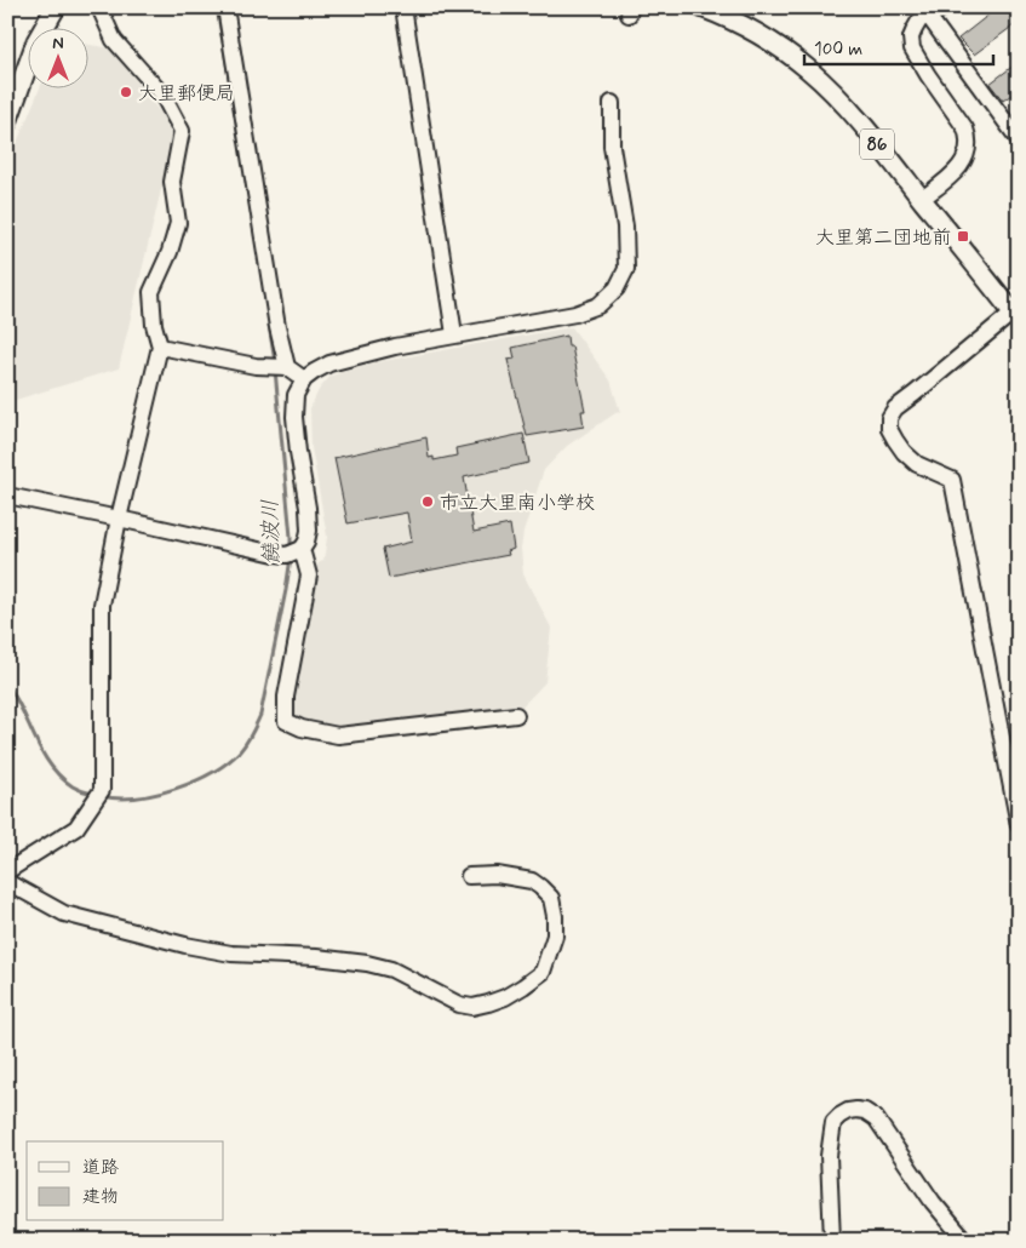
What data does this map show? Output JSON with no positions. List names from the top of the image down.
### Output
{
  "streets": {
    "main road": ["86"]
  },
  "water": ["饒波川"],
  "places": {
    "other": ["大里郵便局", "市立大里南小学校"],
    "transit": ["大里第二団地前"]
  },
  "legend": ["道路", "建物"],
  "scale_bar": "100 m",
  "north": "top"
}
